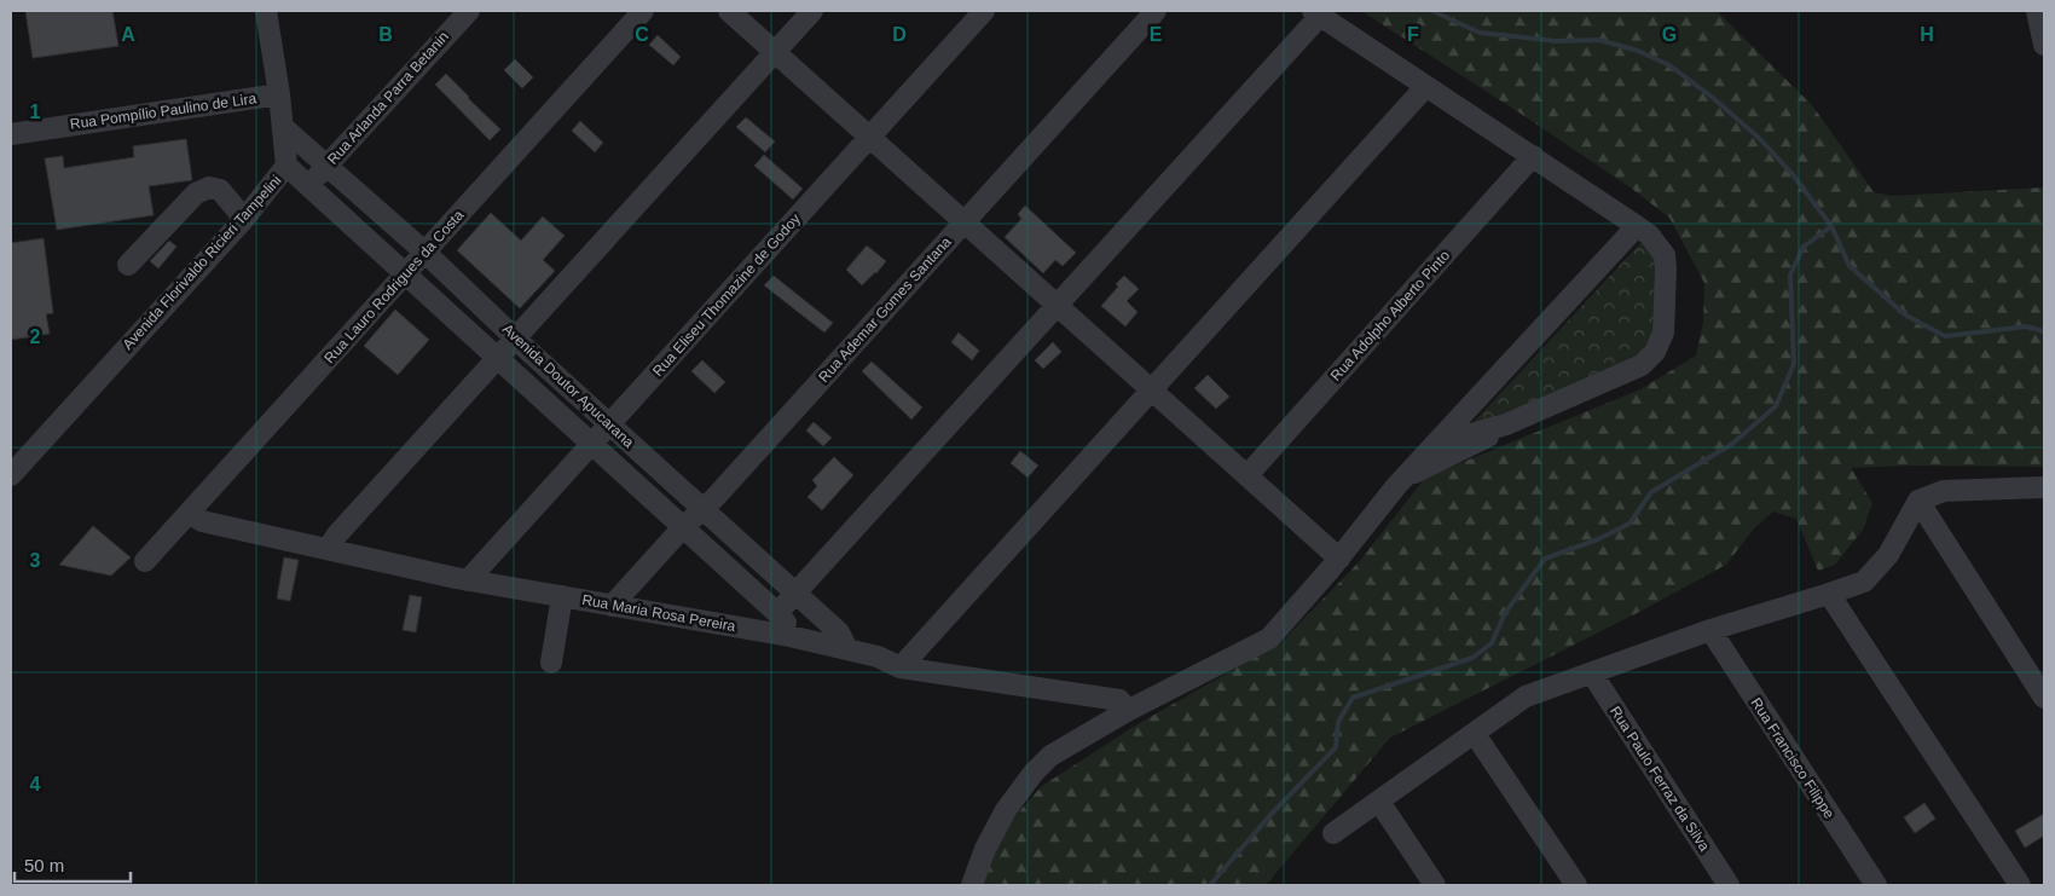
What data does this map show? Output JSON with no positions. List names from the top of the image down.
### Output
{
  "streets": {
    "street": [
      "Rua Arlanda Parra Betanin",
      "Rua Pompílio Paulino de Lira",
      "Avenida Florivaldo Ricieri Tampelini",
      "Rua Lauro Rodrigues da Costa",
      "Rua Eliseu Thomazine de Godoy",
      "Rua Ademar Gomes Santana",
      "Rua Adolpho Alberto Pinto",
      "Avenida Doutor Apucarana",
      "Rua Maria Rosa Pereira",
      "Rua Francisco Filippe",
      "Rua Paulo Ferraz da Silva"
    ]
  },
  "crossings": [
    ["Rua Arlanda Parra Betanin", "Avenida Doutor Apucarana"],
    ["Rua Pompílio Paulino de Lira", "Avenida Florivaldo Ricieri Tampelini"],
    ["Avenida Florivaldo Ricieri Tampelini", "Avenida Doutor Apucarana"],
    ["Rua Lauro Rodrigues da Costa", "Avenida Doutor Apucarana"],
    ["Rua Lauro Rodrigues da Costa", "Rua Maria Rosa Pereira"],
    ["Rua Eliseu Thomazine de Godoy", "Avenida Doutor Apucarana"],
    ["Rua Eliseu Thomazine de Godoy", "Rua Maria Rosa Pereira"],
    ["Rua Ademar Gomes Santana", "Avenida Doutor Apucarana"],
    ["Rua Ademar Gomes Santana", "Rua Maria Rosa Pereira"],
    ["Avenida Doutor Apucarana", "Rua Maria Rosa Pereira"]
  ],
  "scale_bar": "50 m",
  "grid": {
    "columns": [
      "A",
      "B",
      "C",
      "D",
      "E",
      "F",
      "G",
      "H"
    ],
    "rows": [
      "1",
      "2",
      "3",
      "4"
    ]
  }
}
